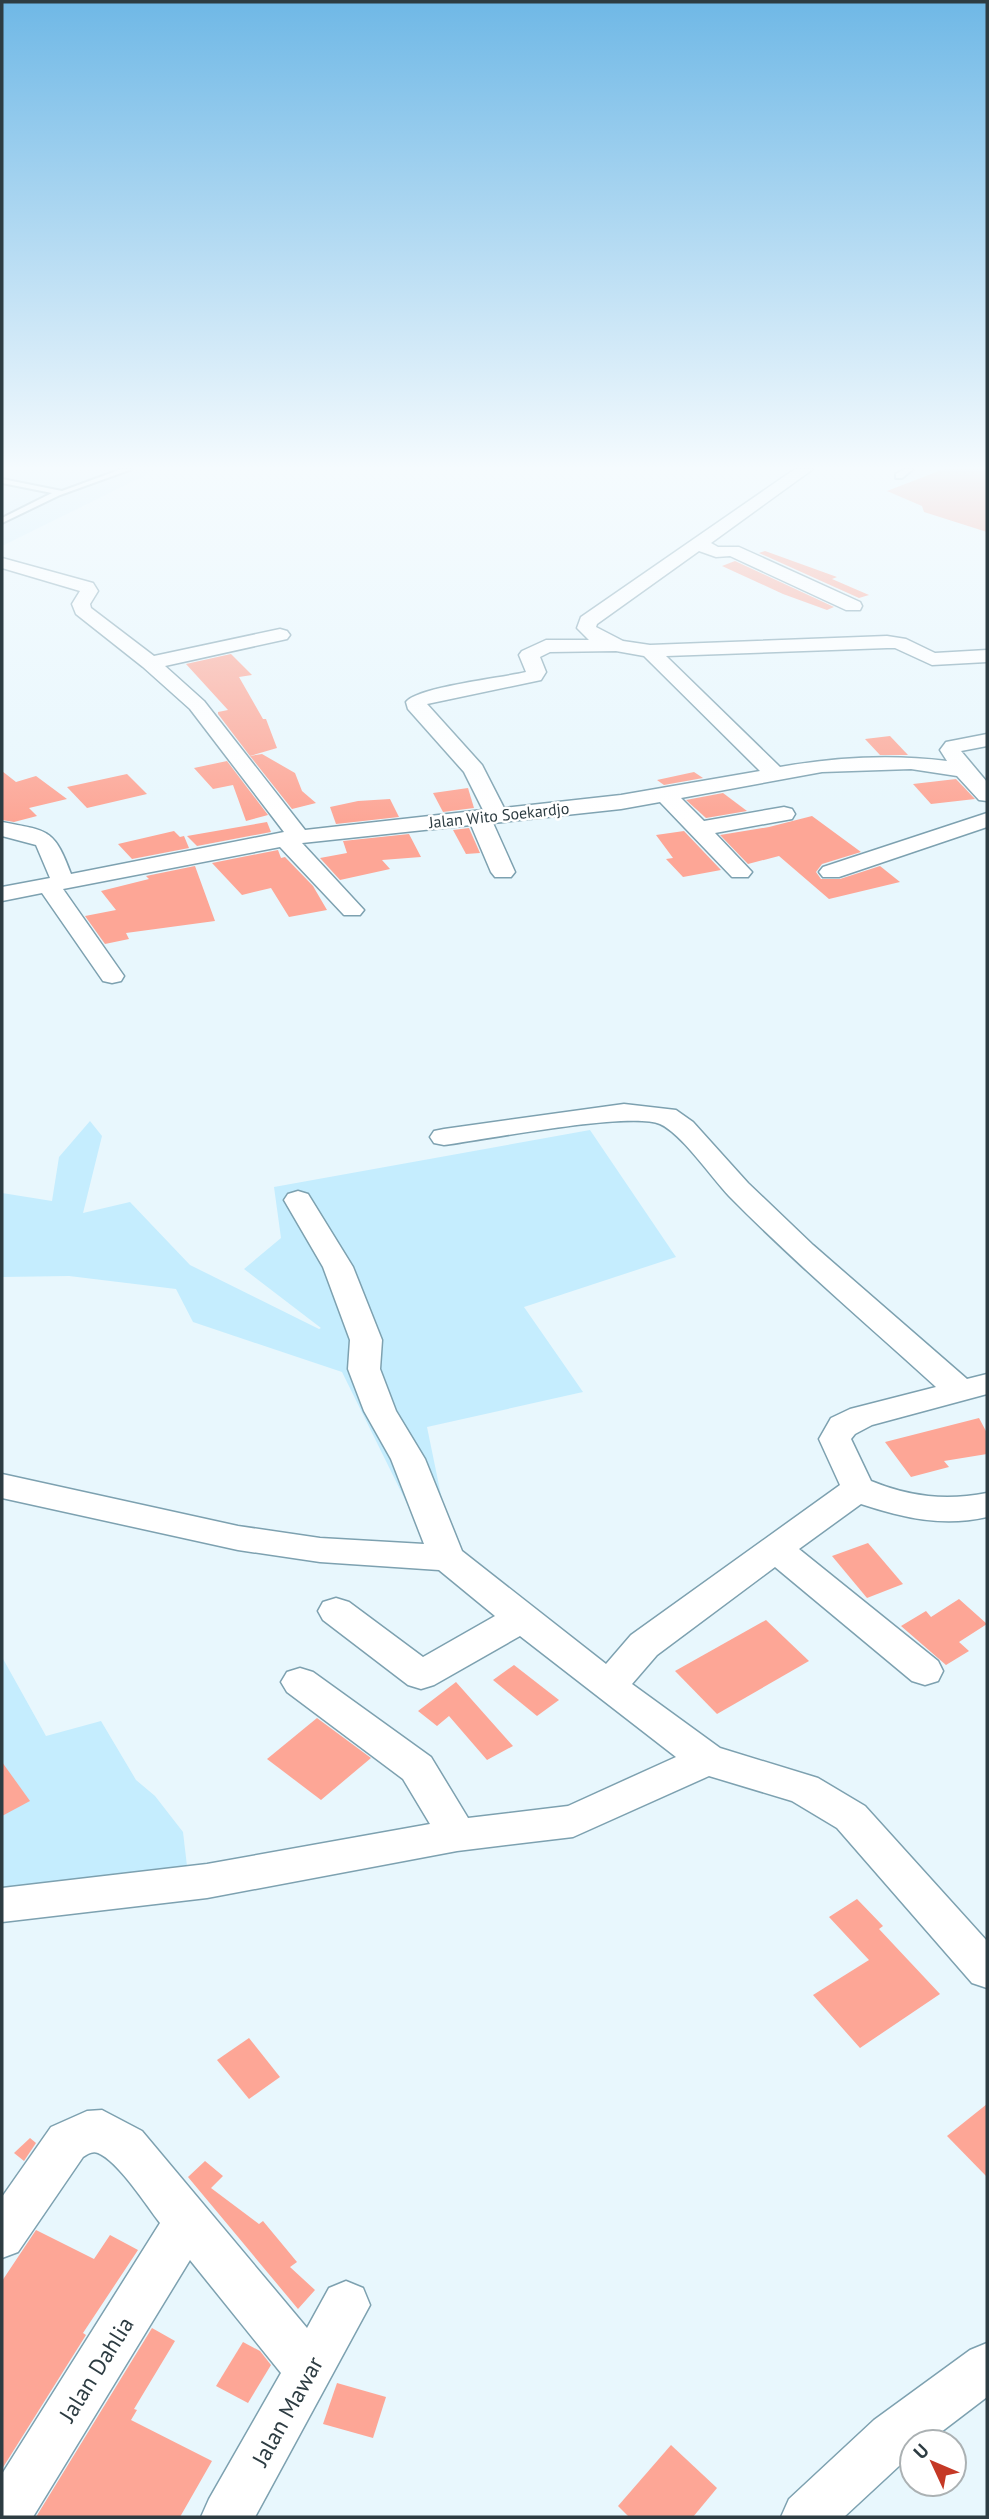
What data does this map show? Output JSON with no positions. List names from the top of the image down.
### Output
{
  "streets": {
    "street": ["Jalan Wito Soekardjo", "Jalan Dahlia", "Jalan Mawar"]
  },
  "north": "top left"
}
